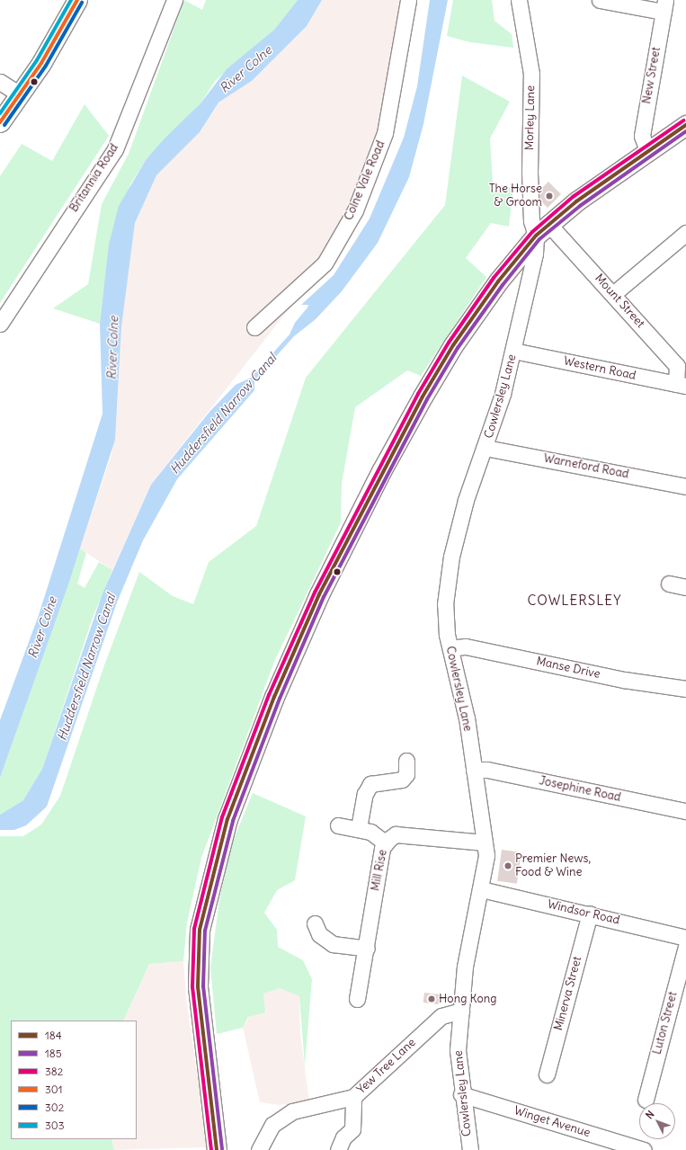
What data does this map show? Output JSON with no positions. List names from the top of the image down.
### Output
{
  "streets": {
    "street": [
      "New Street",
      "Morley Lane",
      "Britannia Road",
      "Colne Vale Road",
      "Mount Street",
      "Western Road",
      "Cowlersley Lane",
      "Warneford Road",
      "Manse Drive",
      "Josephine Road",
      "Mill Rise",
      "Windsor Road",
      "Minerva Street",
      "Luton Street",
      "Yew Tree Lane",
      "Winget Avenue"
    ]
  },
  "crossings": [
    ["Morley Lane", "Mount Street"],
    ["Morley Lane", "Cowlersley Lane"],
    ["Mount Street", "Western Road"],
    ["Mount Street", "Cowlersley Lane"],
    ["Western Road", "Cowlersley Lane"],
    ["Cowlersley Lane", "Warneford Road"],
    ["Cowlersley Lane", "Manse Drive"],
    ["Cowlersley Lane", "Josephine Road"],
    ["Cowlersley Lane", "Mill Rise"],
    ["Cowlersley Lane", "Windsor Road"],
    ["Cowlersley Lane", "Yew Tree Lane"],
    ["Cowlersley Lane", "Winget Avenue"],
    ["Windsor Road", "Minerva Street"]
  ],
  "districts": ["COWLERSLEY"],
  "water": ["River Colne", "Huddersfield Narrow Canal"],
  "places": ["The Horse & Groom", "Premier News, Food & Wine", "Hong Kong"],
  "lines": [
    "transit line 301",
    "transit line 303",
    "transit line 302",
    "transit line 382",
    "transit line 184",
    "transit line 185"
  ],
  "legend": [
    "184",
    "185",
    "382",
    "301",
    "302",
    "303"
  ],
  "north": "top left"
}
